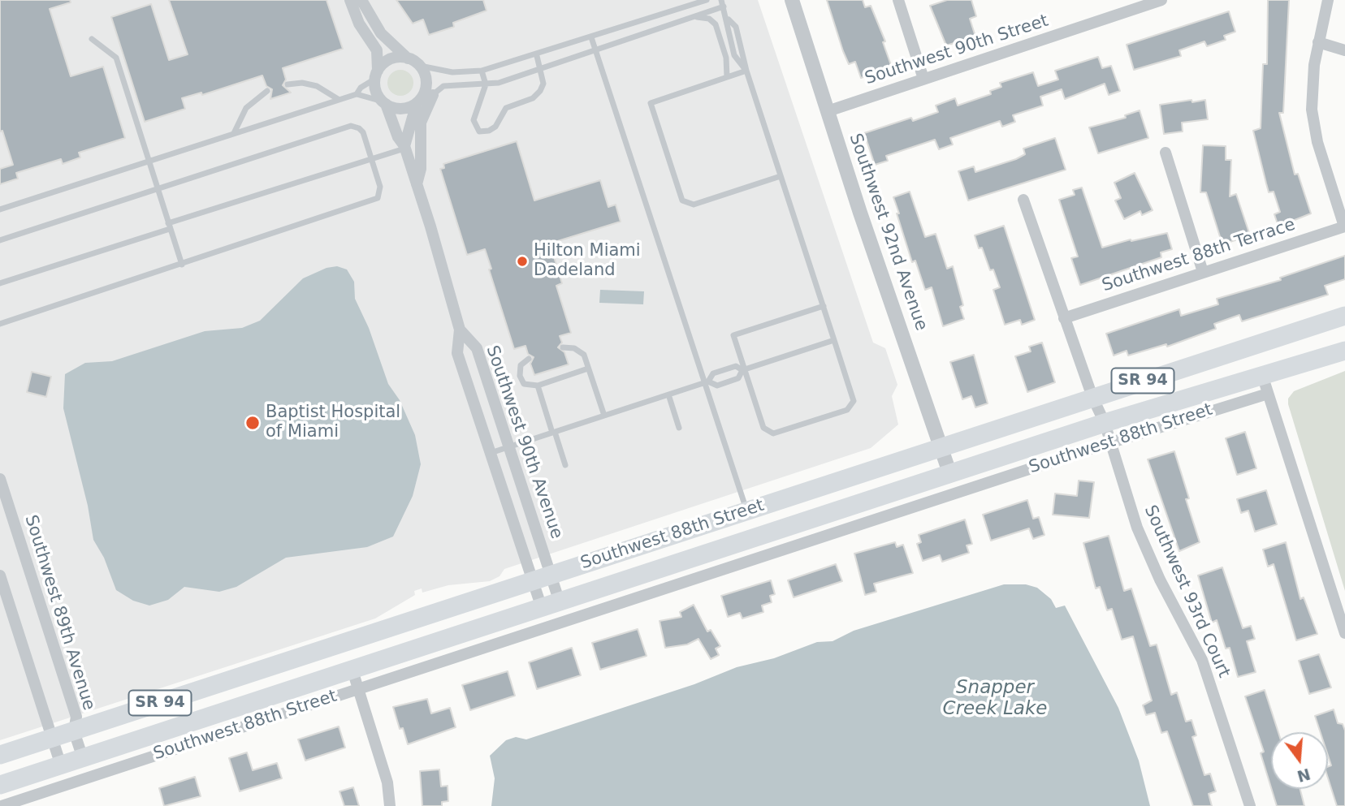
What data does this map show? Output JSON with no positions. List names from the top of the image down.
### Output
{
  "streets": {
    "main road": ["SR 94", "Southwest 88th Street"],
    "street": [
      "Southwest 90th Street",
      "Southwest 92nd Avenue",
      "Southwest 88th Terrace",
      "Southwest 90th Avenue",
      "Southwest 93rd Court",
      "Southwest 89th Avenue"
    ]
  },
  "crossings": [
    ["Southwest 90th Street", "Southwest 92nd Avenue"],
    ["Southwest 92nd Avenue", "Southwest 88th Street"],
    ["Southwest 88th Terrace", "Southwest 93rd Court"],
    ["Southwest 88th Street", "Southwest 90th Avenue"],
    ["Southwest 88th Street", "Southwest 93rd Court"],
    ["Southwest 88th Street", "Southwest 89th Avenue"]
  ],
  "water": ["Snapper Creek Lake"],
  "places": ["Hilton Miami Dadeland", "Baptist Hospital of Miami"],
  "north": "bottom"
}
